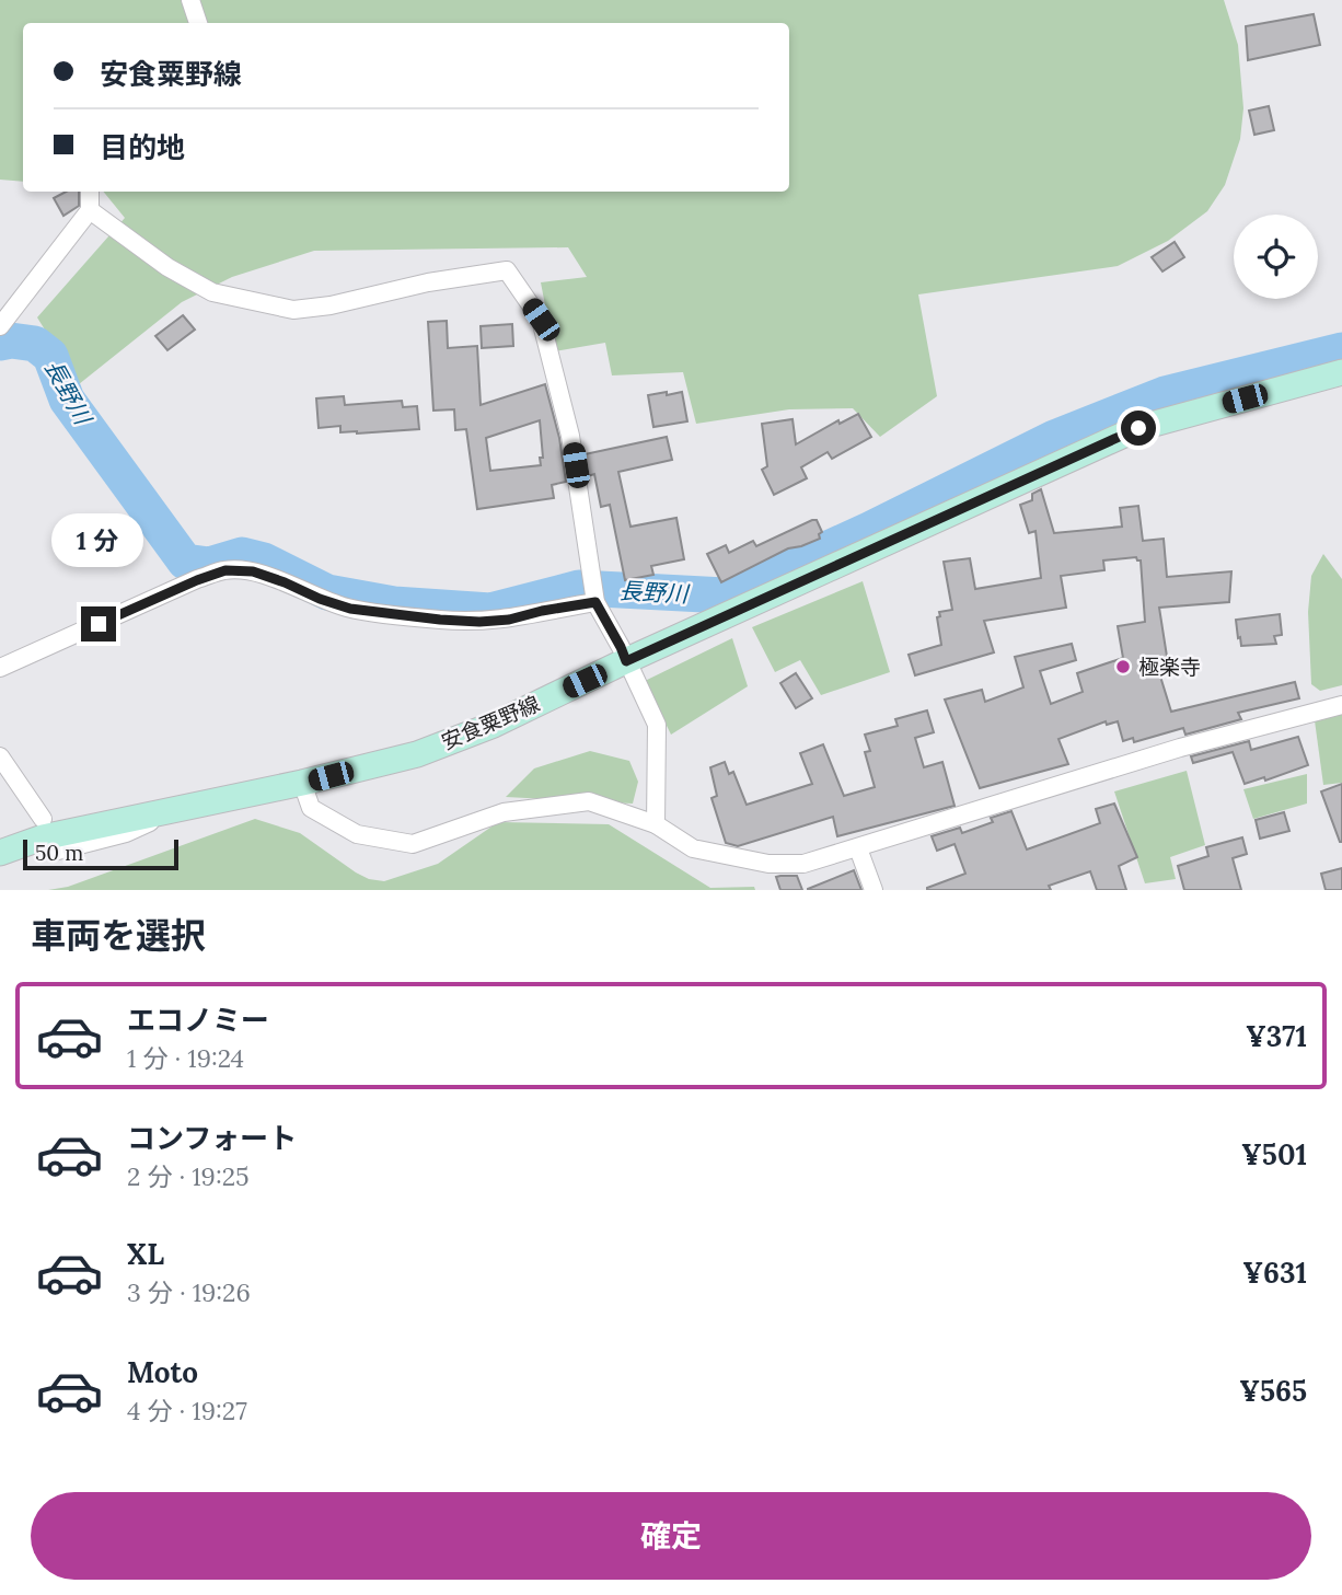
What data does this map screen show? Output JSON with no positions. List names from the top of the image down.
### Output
{
  "streets": {
    "main road": ["安食粟野線"]
  },
  "water": ["長野川"],
  "places": ["極楽寺"],
  "scale_bar": "50 m",
  "page": {
    "banner": ["安食粟野線", "目的地"],
    "bubble": "1 分",
    "scale": "50 m",
    "heading": "車両を選択",
    "list": [
      {
        "name": "エコノミー",
        "note": "1 分 · 19:24",
        "value": "¥371"
      },
      {
        "name": "コンフォート",
        "note": "2 分 · 19:25",
        "value": "¥501"
      },
      {
        "name": "XL",
        "note": "3 分 · 19:26",
        "value": "¥631"
      },
      {
        "name": "Moto",
        "note": "4 分 · 19:27",
        "value": "¥565"
      }
    ],
    "buttons": "確定"
  }
}
